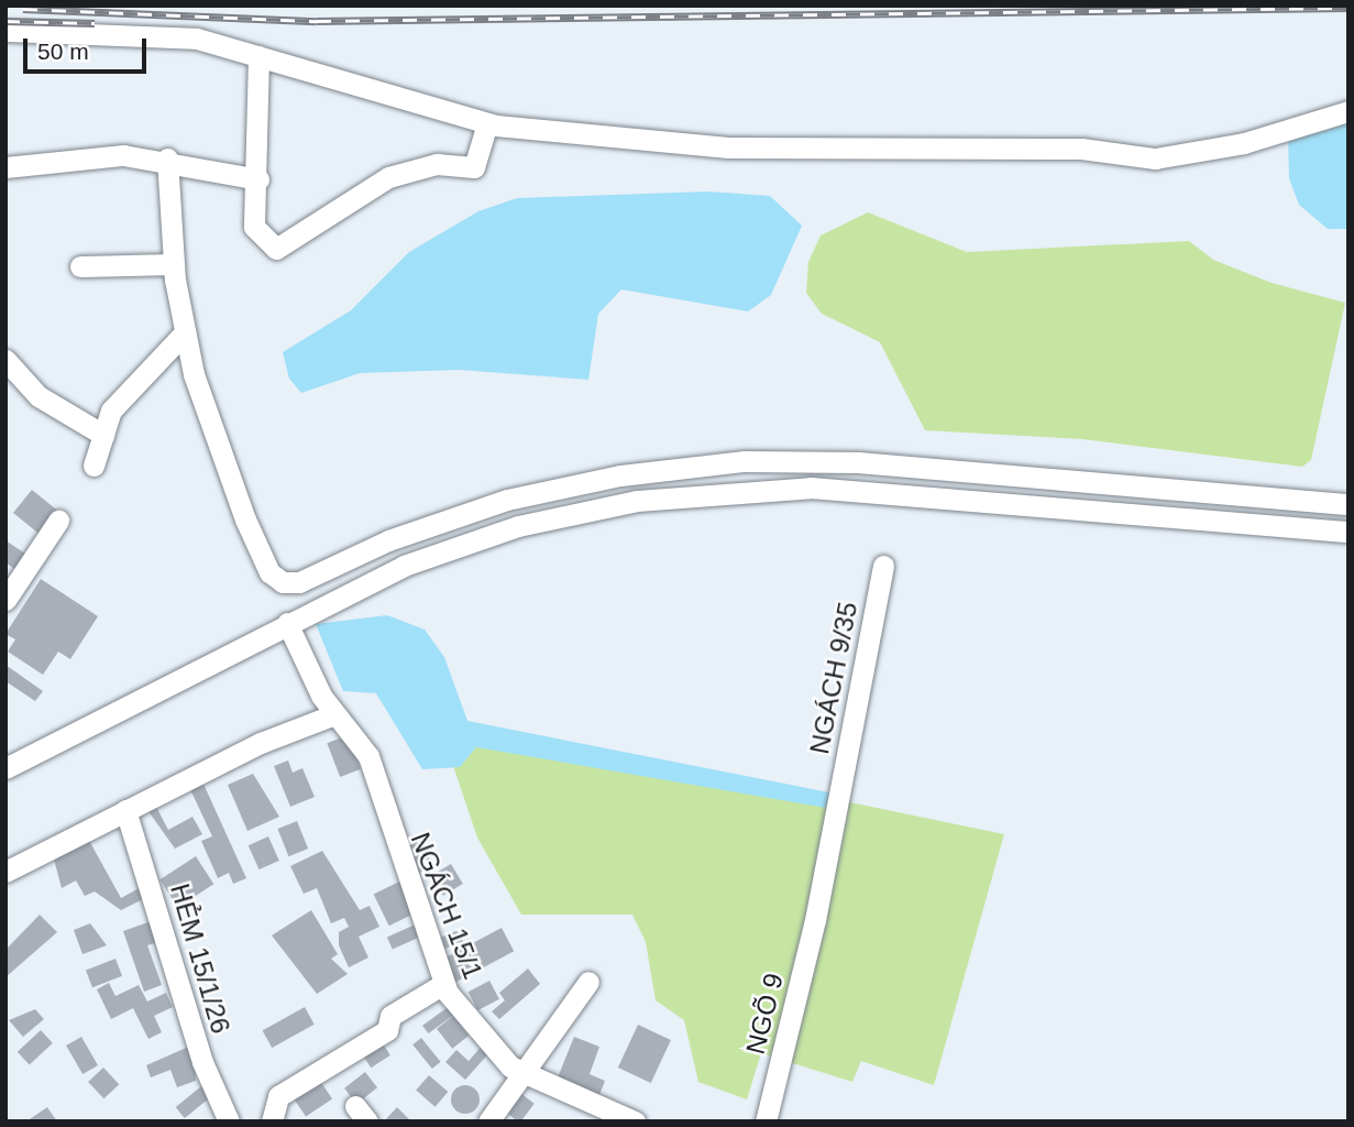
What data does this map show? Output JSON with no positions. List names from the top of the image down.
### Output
{
  "streets": {
    "street": [
      "NGÁCH 9/35",
      "NGÁCH 15/1",
      "HẺM 15/1/26",
      "NGÕ 9"
    ]
  },
  "crossings": [
    ["NGÁCH 9/35", "NGÕ 9"]
  ],
  "scale_bar": "50 m"
}
